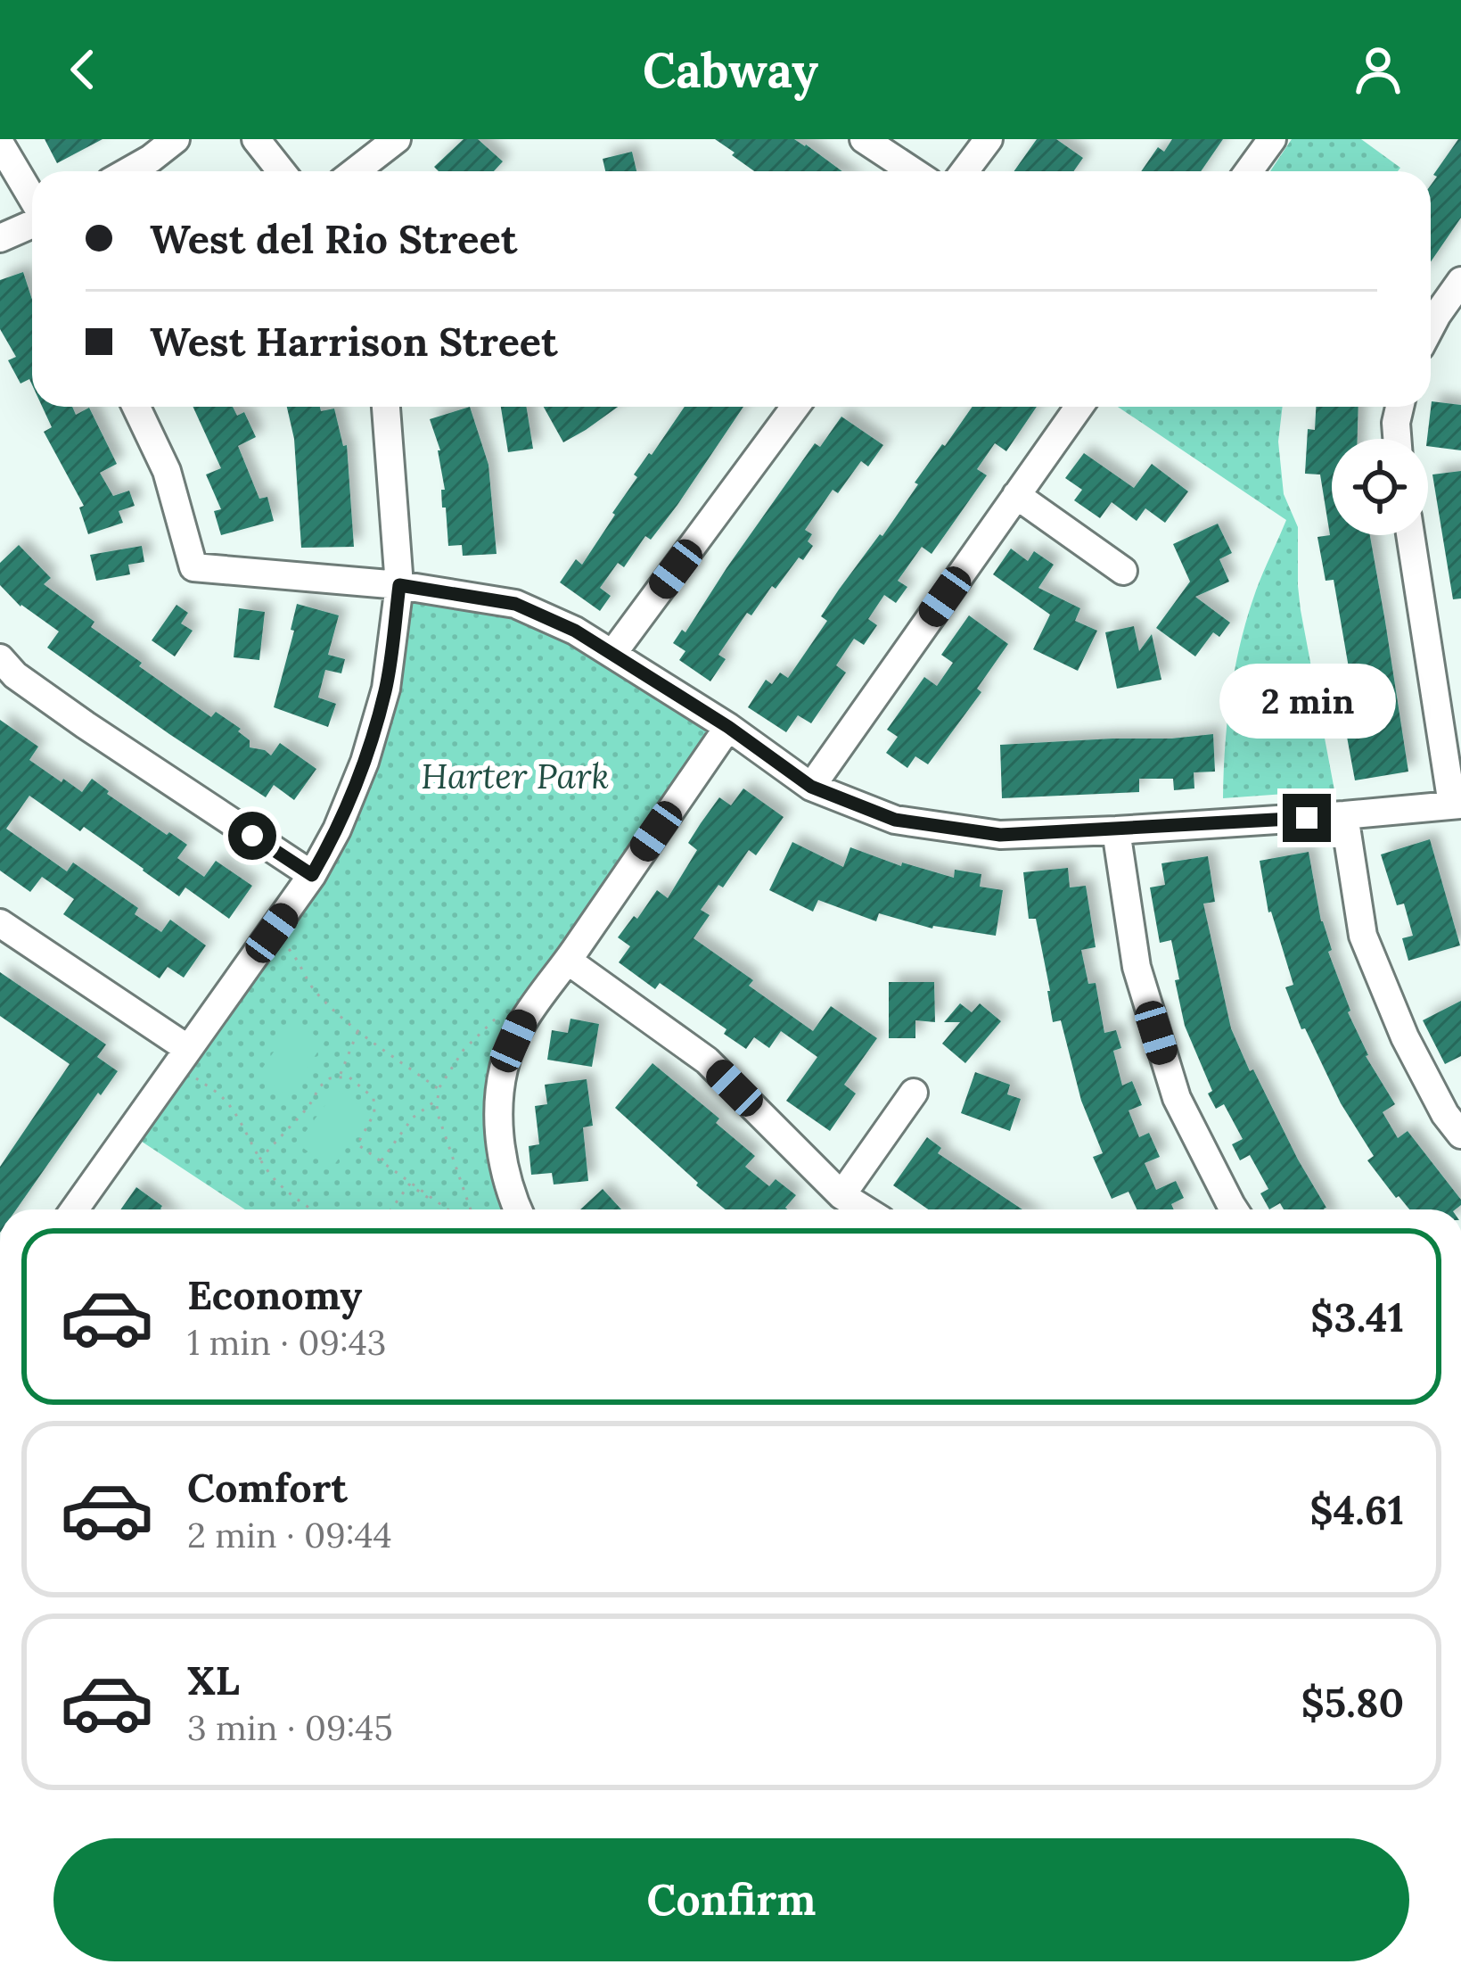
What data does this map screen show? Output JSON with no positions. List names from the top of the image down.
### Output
{
  "parks": ["Harter Park"],
  "page": {
    "header": "Cabway",
    "banner": ["West del Rio Street", "West Harrison Street"],
    "bubble": "2 min",
    "list": [
      {
        "name": "Economy",
        "note": "1 min · 09:43",
        "value": "$3.41"
      },
      {
        "name": "Comfort",
        "note": "2 min · 09:44",
        "value": "$4.61"
      },
      {
        "name": "XL",
        "note": "3 min · 09:45",
        "value": "$5.80"
      }
    ],
    "buttons": "Confirm"
  }
}
